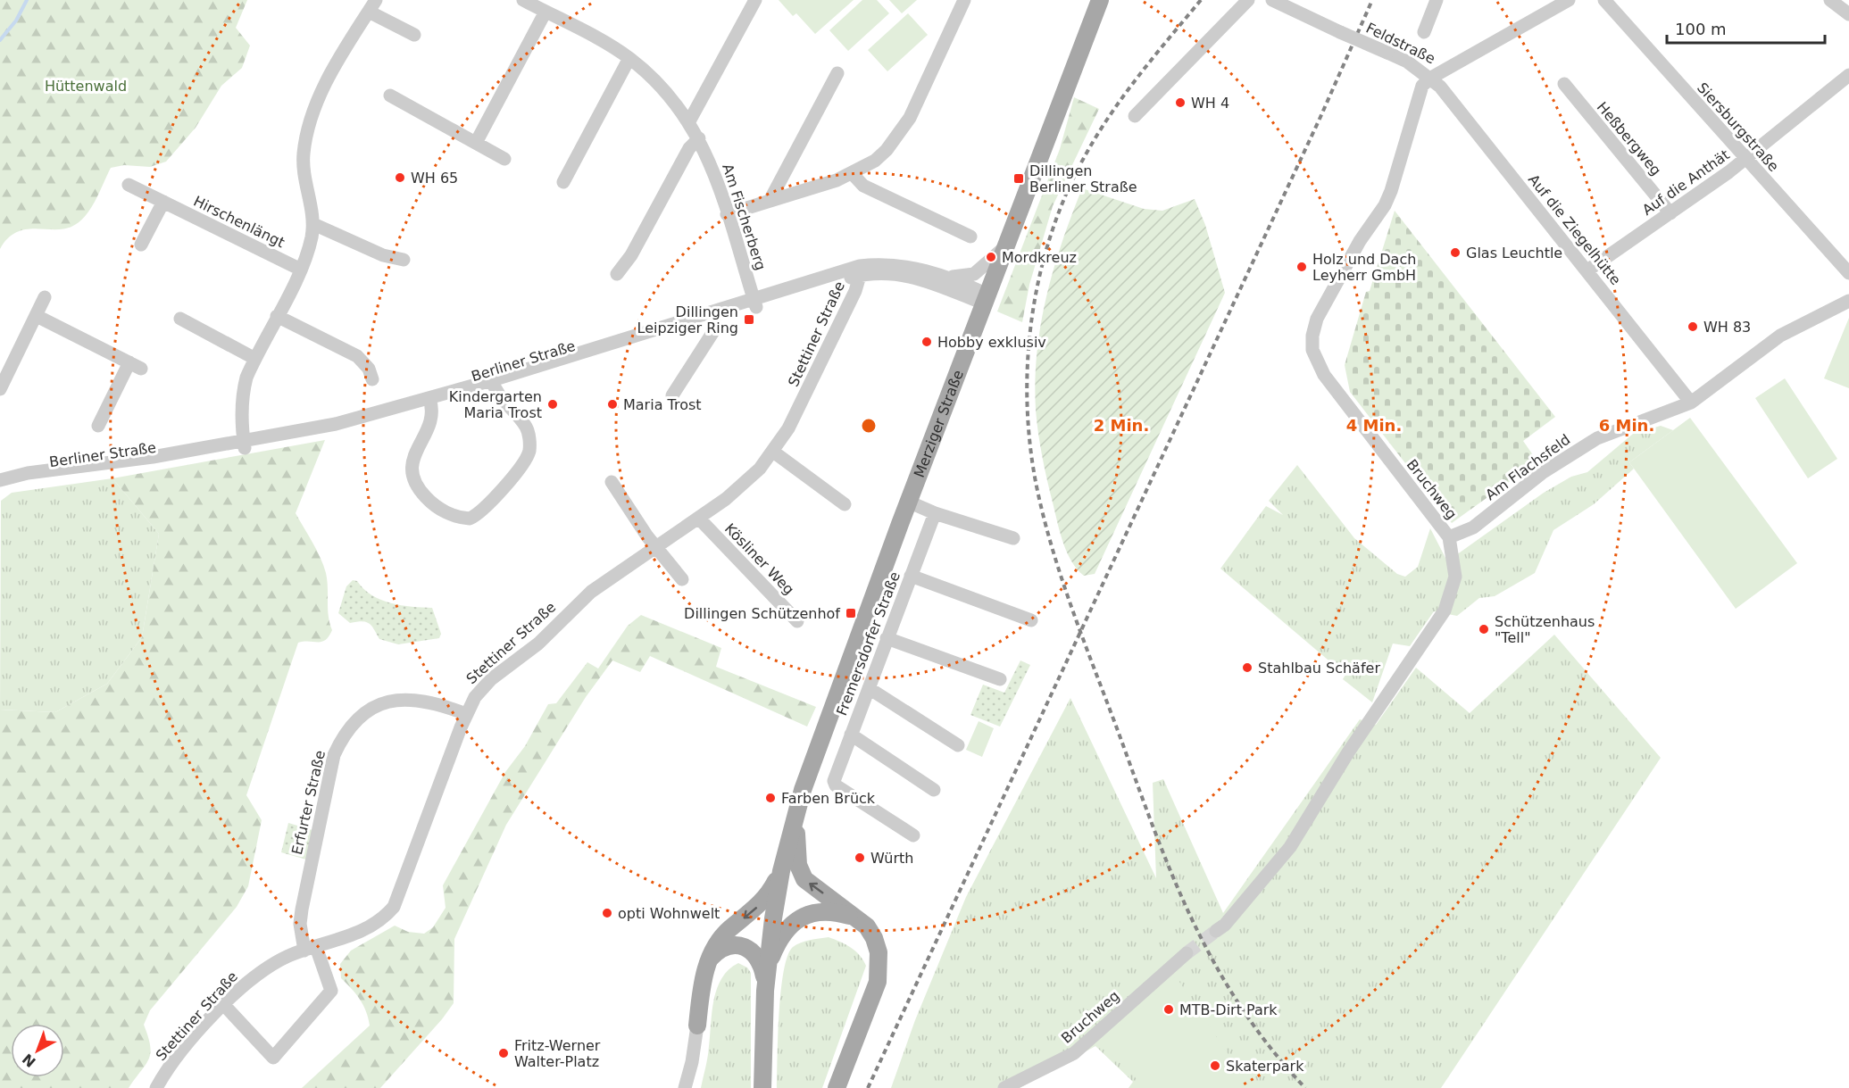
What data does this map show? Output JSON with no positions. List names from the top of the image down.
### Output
{
  "streets": {
    "main road": ["Merziger Straße"],
    "street": [
      "Feldstraße",
      "Siersburgstraße",
      "Heßbergweg",
      "Auf die Anthät",
      "Am Fischerberg",
      "Hirschenlängt",
      "Auf die Ziegelhütte",
      "Stettiner Straße",
      "Berliner Straße",
      "Am Flachsfeld",
      "Bruchweg",
      "Kösliner Weg",
      "Fremersdorfer Straße",
      "Erfurter Straße"
    ]
  },
  "crossings": [
    ["Feldstraße", "Auf die Ziegelhütte"],
    ["Feldstraße", "Bruchweg"],
    ["Siersburgstraße", "Auf die Anthät"],
    ["Heßbergweg", "Auf die Anthät"],
    ["Auf die Anthät", "Auf die Ziegelhütte"],
    ["Am Fischerberg", "Berliner Straße"],
    ["Auf die Ziegelhütte", "Am Flachsfeld"],
    ["Auf die Ziegelhütte", "Bruchweg"],
    ["Stettiner Straße", "Berliner Straße"],
    ["Stettiner Straße", "Kösliner Weg"],
    ["Stettiner Straße", "Erfurter Straße"],
    ["Berliner Straße", "Merziger Straße"],
    ["Am Flachsfeld", "Bruchweg"]
  ],
  "parks": ["Hüttenwald"],
  "places": {
    "other": [
      "WH 4",
      "WH 65",
      "Glas Leuchtle",
      "Mordkreuz",
      "Holz und Dach Leyherr GmbH",
      "WH 83",
      "Hobby exklusiv",
      "Kindergarten Maria Trost",
      "Maria Trost",
      "Schützenhaus \"Tell\"",
      "Stahlbau Schäfer",
      "Farben Brück",
      "Würth",
      "opti Wohnwelt",
      "MTB-Dirt Park",
      "Fritz-Werner Walter-Platz",
      "Skaterpark"
    ],
    "transit": ["Dillingen Berliner Straße", "Dillingen Leipziger Ring", "Dillingen Schützenhof"]
  },
  "scale_bar": "100 m",
  "north": "bottom left",
  "rings": ["2 Min.", "4 Min.", "6 Min."]
}
